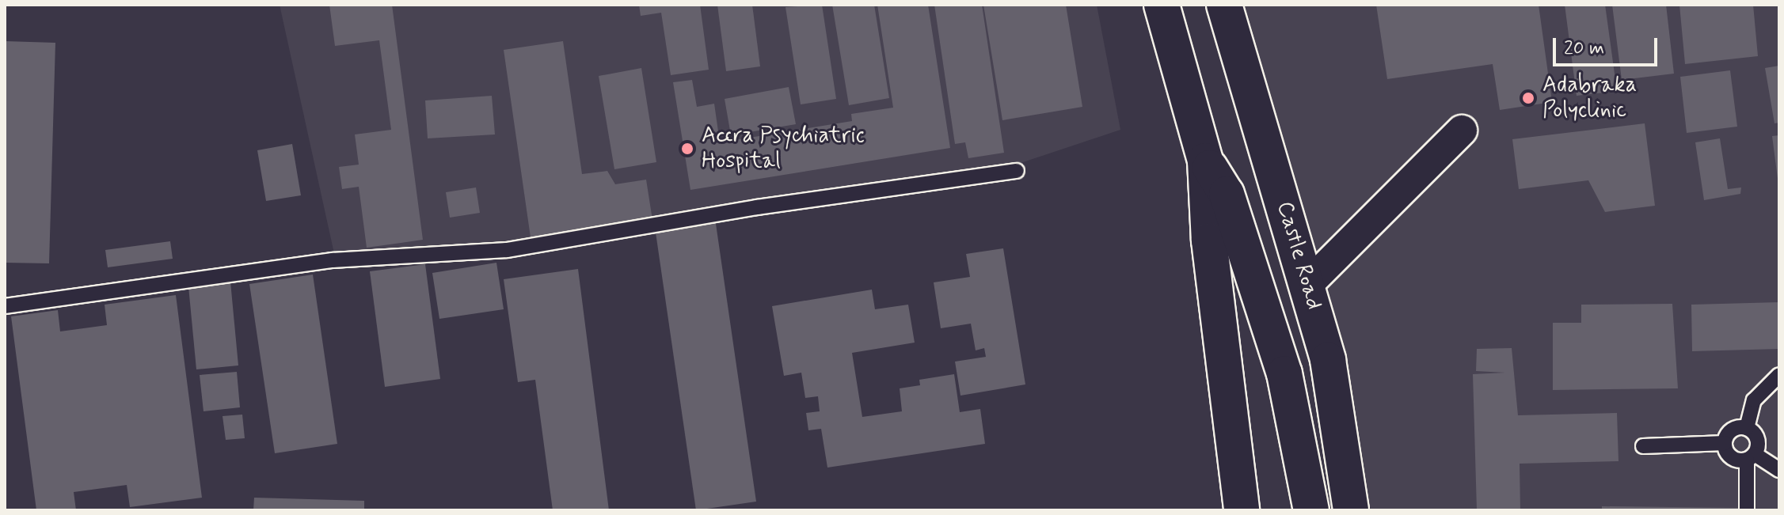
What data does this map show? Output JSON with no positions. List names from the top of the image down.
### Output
{
  "streets": {
    "main road": ["Castle Road"]
  },
  "places": ["Adabraka Polyclinic", "Accra Psychiatric Hospital"],
  "scale_bar": "20 m"
}
